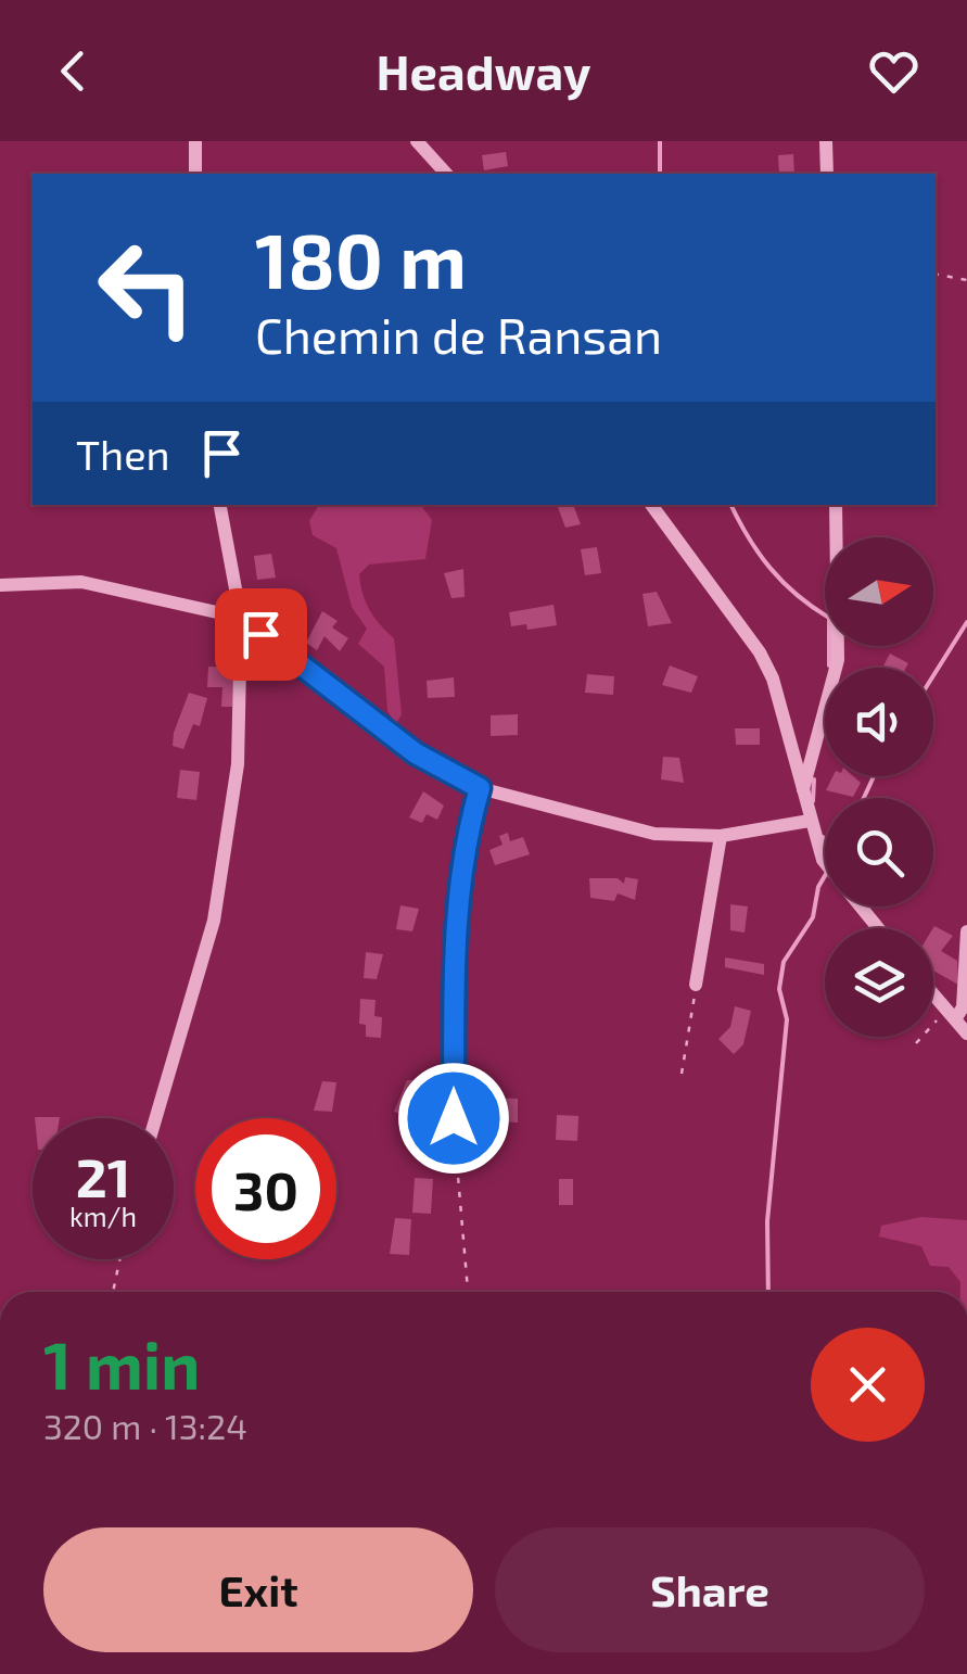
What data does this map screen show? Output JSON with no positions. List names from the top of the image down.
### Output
{
  "north": "right",
  "page": {
    "header": "Headway",
    "turn": ["180 m", "Chemin de Ransan"],
    "then": "Then",
    "speed": "21 km/h",
    "limit": "30",
    "heading": ["1 min", "320 m · 13:24"],
    "buttons": ["Exit", "Share"]
  }
}
